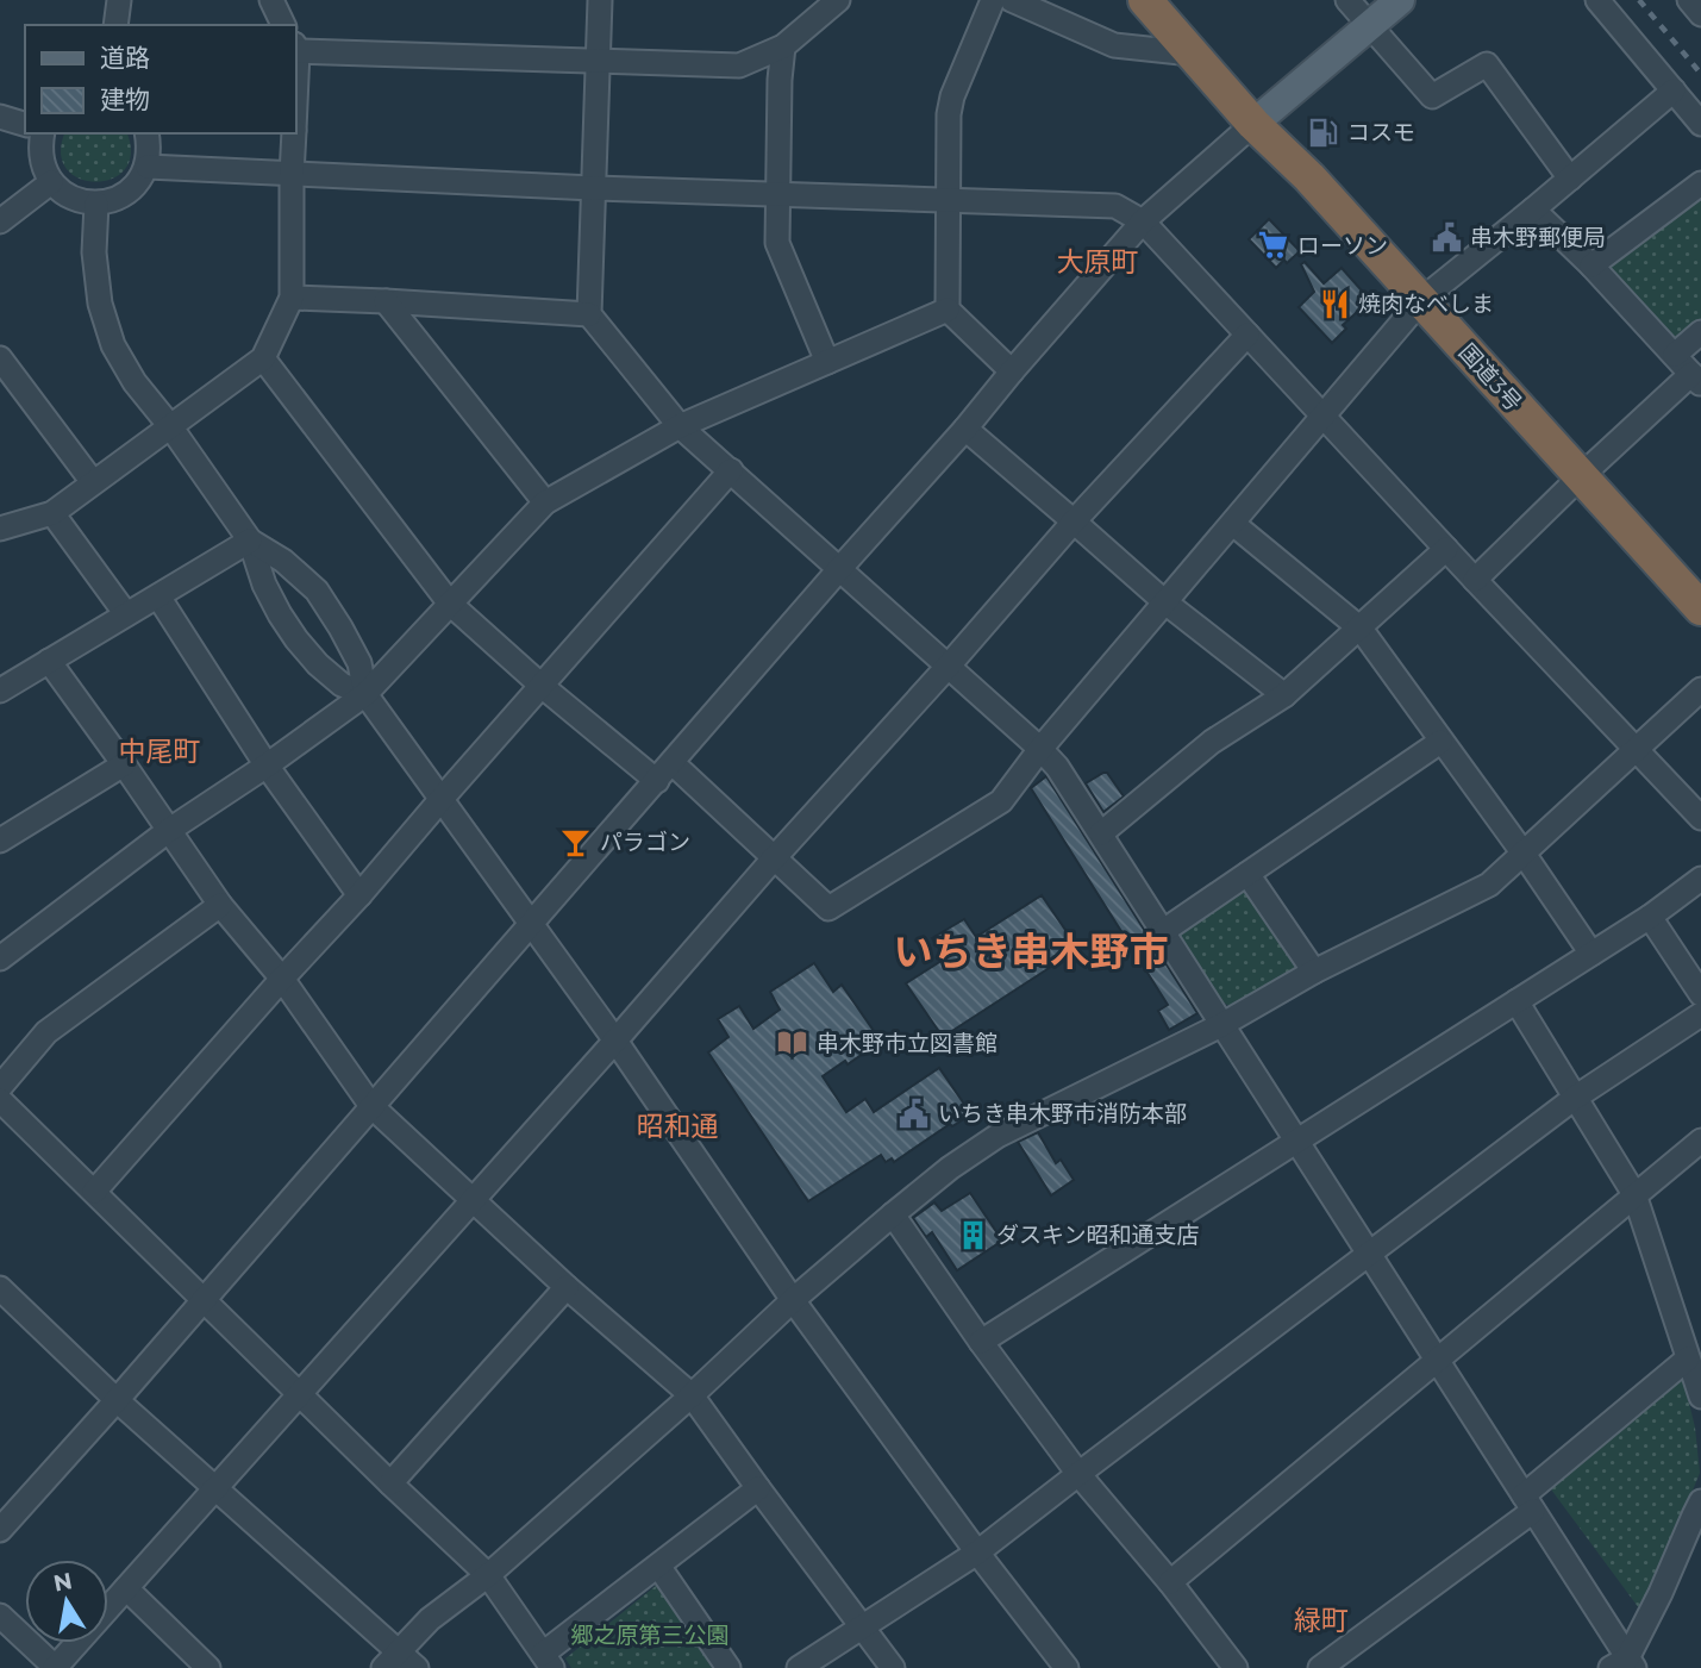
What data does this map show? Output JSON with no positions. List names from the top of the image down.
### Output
{
  "streets": {
    "highway": ["国道3号"]
  },
  "districts": [
    "大原町",
    "中尾町",
    "いちき串木野市",
    "昭和通",
    "緑町"
  ],
  "parks": ["郷之原第三公園"],
  "places": {
    "fuel station": ["コスモ"],
    "public building": ["串木野郵便局", "いちき串木野市消防本部"],
    "supermarket": ["ローソン"],
    "restaurant": ["焼肉なべしま"],
    "bar": ["パラゴン"],
    "library": ["串木野市立図書館"],
    "building": ["ダスキン昭和通支店"]
  },
  "legend": ["道路", "建物"],
  "north": "top"
}
